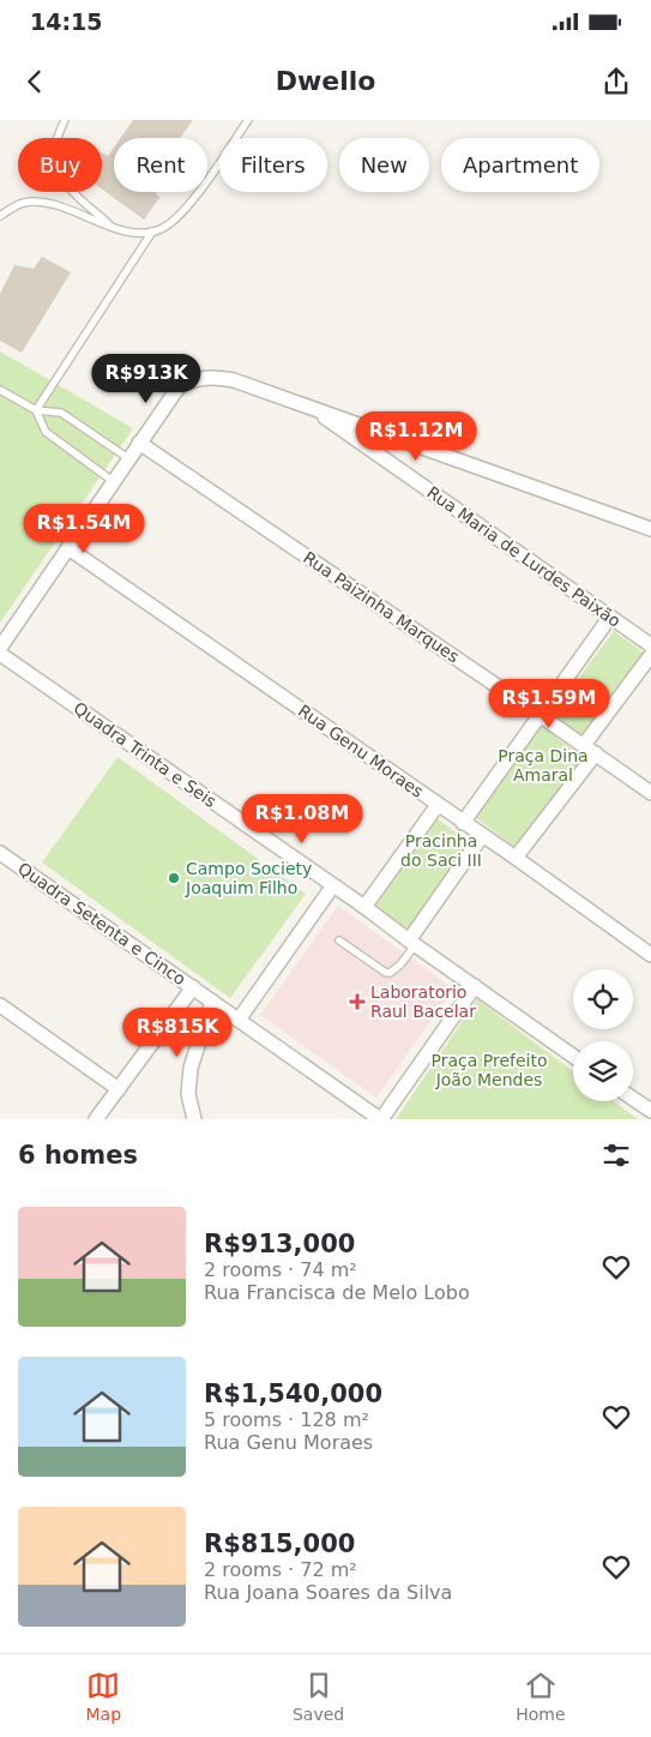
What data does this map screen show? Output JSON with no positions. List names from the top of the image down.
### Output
{
  "streets": {
    "street": [
      "Rua Maria de Lurdes Paixão",
      "Rua Paizinha Marques",
      "Rua Genu Moraes",
      "Quadra Trinta e Seis",
      "Quadra Setenta e Cinco"
    ]
  },
  "parks": ["Praça Dina Amaral", "Pracinha do Saci III", "Praça Prefeito João Mendes"],
  "places": {
    "other": ["Campo Society Joaquim Filho"],
    "health": ["Laboratorio Raul Bacelar"]
  },
  "page": {
    "status": "14:15",
    "header": "Dwello",
    "chip": [
      "Buy",
      "Rent",
      "Filters",
      "New",
      "Apartment"
    ],
    "price": [
      "R$913K",
      "R$1.12M",
      "R$1.54M",
      "R$1.59M",
      "R$1.08M",
      "R$815K"
    ],
    "heading": "6 homes",
    "list": [
      {
        "name": "R$913,000",
        "note": "2 rooms · 74 m² · Rua Francisca de Melo Lobo"
      },
      {
        "name": "R$1,540,000",
        "note": "5 rooms · 128 m² · Rua Genu Moraes"
      },
      {
        "name": "R$815,000",
        "note": "2 rooms · 72 m² · Rua Joana Soares da Silva"
      }
    ],
    "tabs": ["Map", "Saved", "Home"]
  }
}
